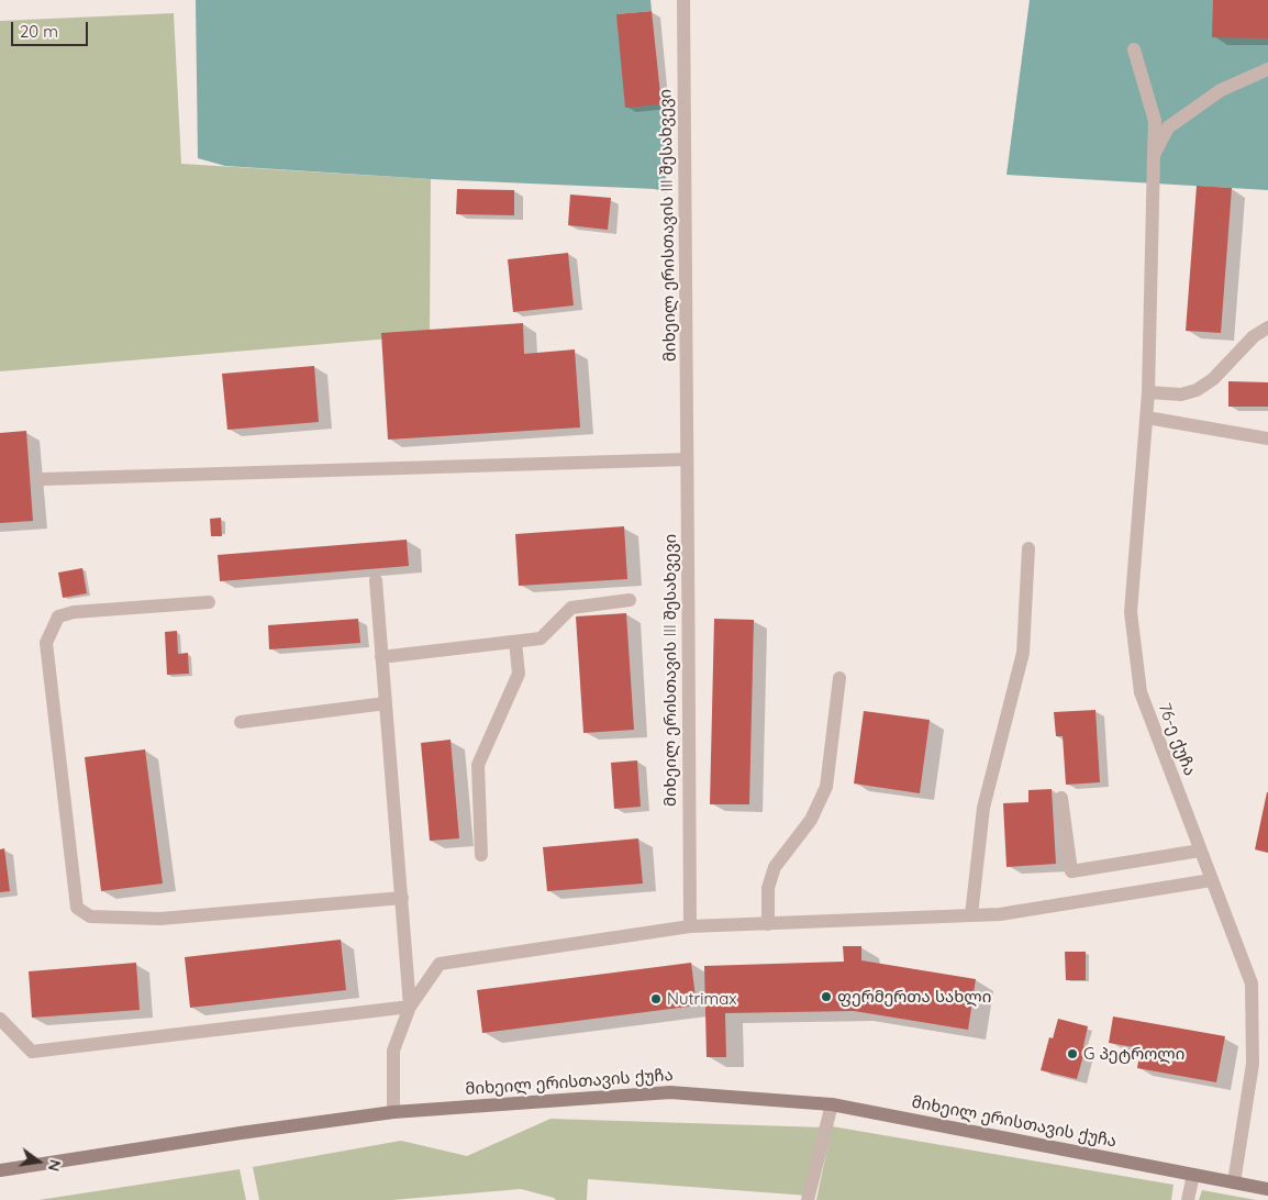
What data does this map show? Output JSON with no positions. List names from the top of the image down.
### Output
{
  "streets": {
    "main road": ["მიხეილ ერისთავის ქუჩა"],
    "street": ["მიხეილ ერისთავის III შესახვევი", "76-ე ქუჩა"]
  },
  "crossings": [
    ["76-ე ქუჩა", "მიხეილ ერისთავის ქუჩა"]
  ],
  "places": ["ფერმერთა სახლი", "Nutrimax", "G პეტროლი"],
  "scale_bar": "20 m",
  "north": "right"
}
